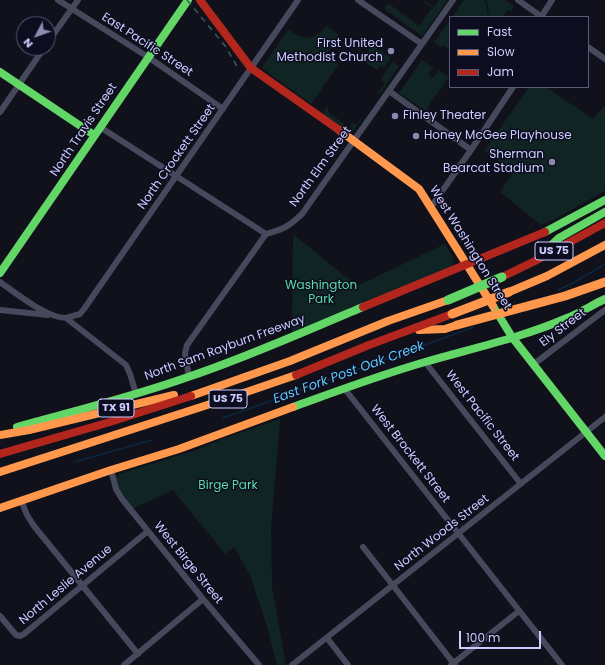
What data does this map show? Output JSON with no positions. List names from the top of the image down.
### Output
{
  "streets": {
    "main road": [
      "North Travis Street",
      "West Washington Street",
      "US 75",
      "North Sam Rayburn Freeway",
      "TX 91"
    ],
    "street": [
      "East Pacific Street",
      "North Crockett Street",
      "North Elm Street",
      "Ely Street",
      "West Pacific Street",
      "West Brockett Street",
      "North Woods Street",
      "West Birge Street",
      "North Leslie Avenue"
    ]
  },
  "crossings": [
    ["East Pacific Street", "North Travis Street"],
    ["East Pacific Street", "North Crockett Street"],
    ["North Crockett Street", "West Washington Street"],
    ["North Elm Street", "West Washington Street"],
    ["West Washington Street", "Ely Street"],
    ["West Washington Street", "North Sam Rayburn Freeway"],
    ["West Washington Street", "North Woods Street"],
    ["US 75", "TX 91"],
    ["North Sam Rayburn Freeway", "TX 91"],
    ["West Pacific Street", "North Woods Street"],
    ["West Brockett Street", "North Woods Street"],
    ["West Birge Street", "North Leslie Avenue"]
  ],
  "water": ["East Fork Post Oak Creek"],
  "parks": ["Washington Park", "Birge Park"],
  "places": [
    "First United Methodist Church",
    "Finley Theater",
    "Honey McGee Playhouse",
    "Sherman Bearcat Stadium"
  ],
  "legend": ["Fast", "Slow", "Jam"],
  "scale_bar": "100 m",
  "north": "bottom left"
}
